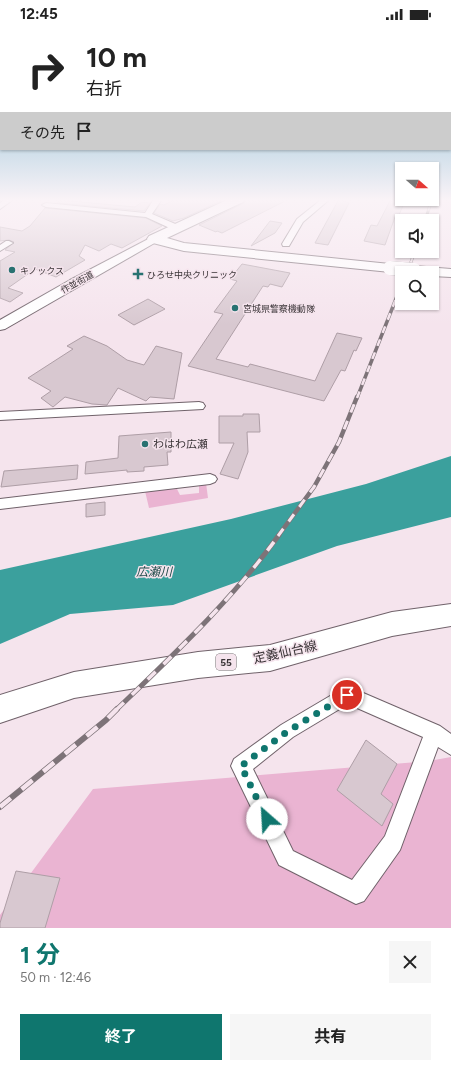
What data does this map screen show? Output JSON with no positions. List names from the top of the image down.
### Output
{
  "streets": {
    "main road": ["定義仙台線", "55"],
    "street": ["作並街道"]
  },
  "water": ["広瀬川"],
  "places": {
    "other": ["キノックス", "宮城県警察機動隊", "わはわ広瀬"],
    "health": ["ひろせ中央クリニック"]
  },
  "north": "right",
  "page": {
    "status": "12:45",
    "turn": ["10 m", "右折"],
    "then": "その先",
    "heading": ["1 分", "50 m · 12:46"],
    "buttons": ["終了", "共有"]
  }
}
